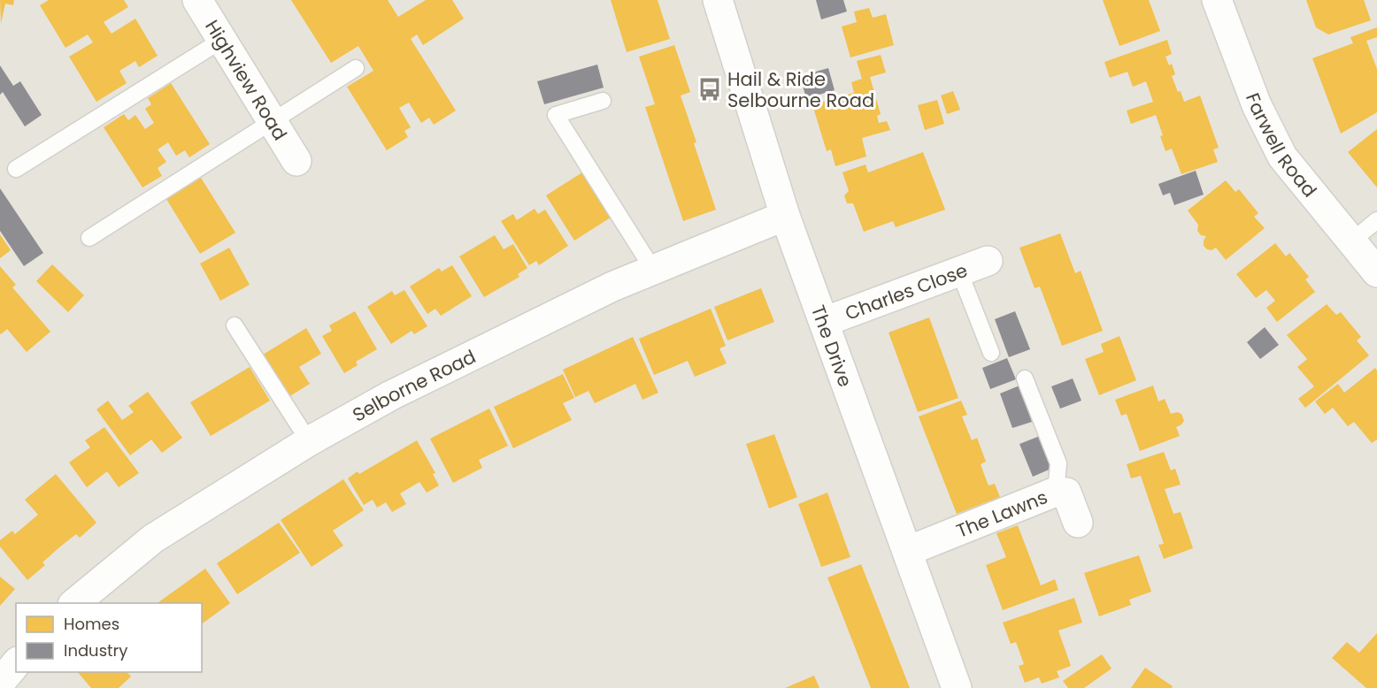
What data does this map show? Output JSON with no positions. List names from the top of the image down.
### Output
{
  "streets": {
    "street": [
      "Highview Road",
      "Farwell Road",
      "Charles Close",
      "The Drive",
      "Selborne Road",
      "The Lawns"
    ]
  },
  "crossings": [
    ["Charles Close", "The Drive"],
    ["The Drive", "Selborne Road"],
    ["The Drive", "The Lawns"]
  ],
  "places": {
    "bus stop": ["Hail & Ride Selbourne Road"]
  },
  "legend": ["Homes", "Industry"]
}
